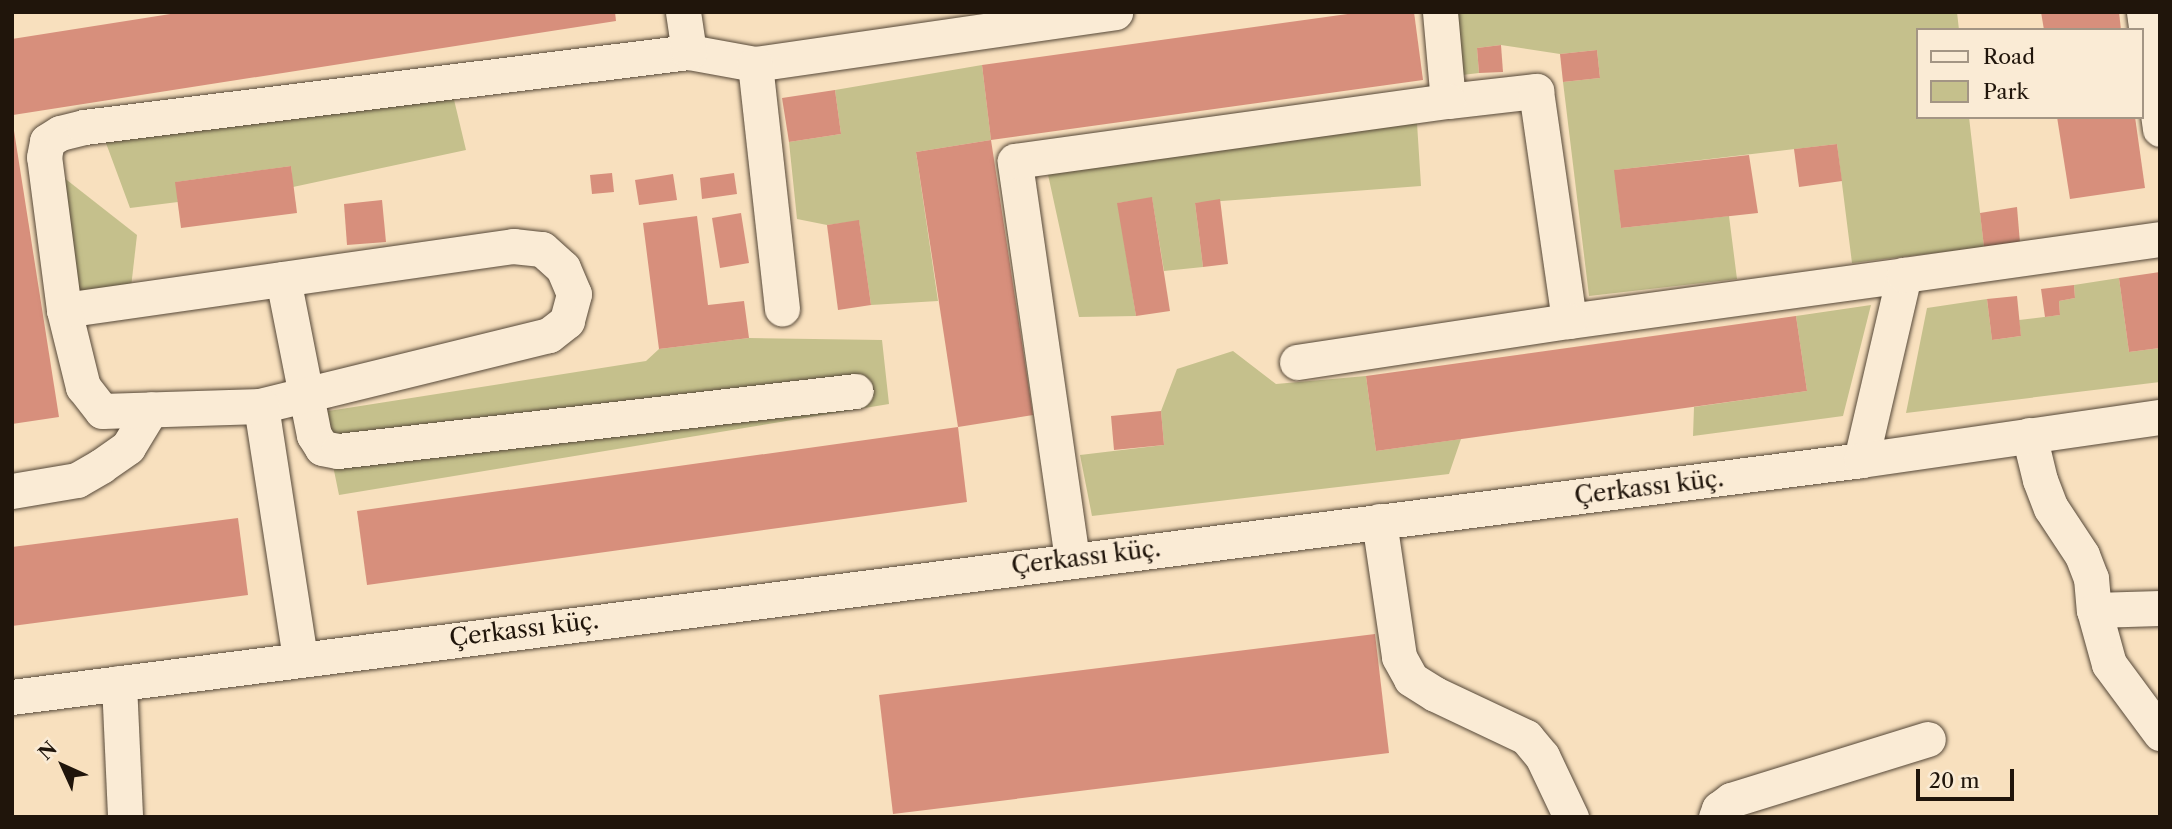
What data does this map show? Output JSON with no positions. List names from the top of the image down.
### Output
{
  "streets": {
    "street": ["Çerkassı küç."]
  },
  "legend": ["Road", "Park"],
  "scale_bar": "20 m",
  "north": "top left"
}
